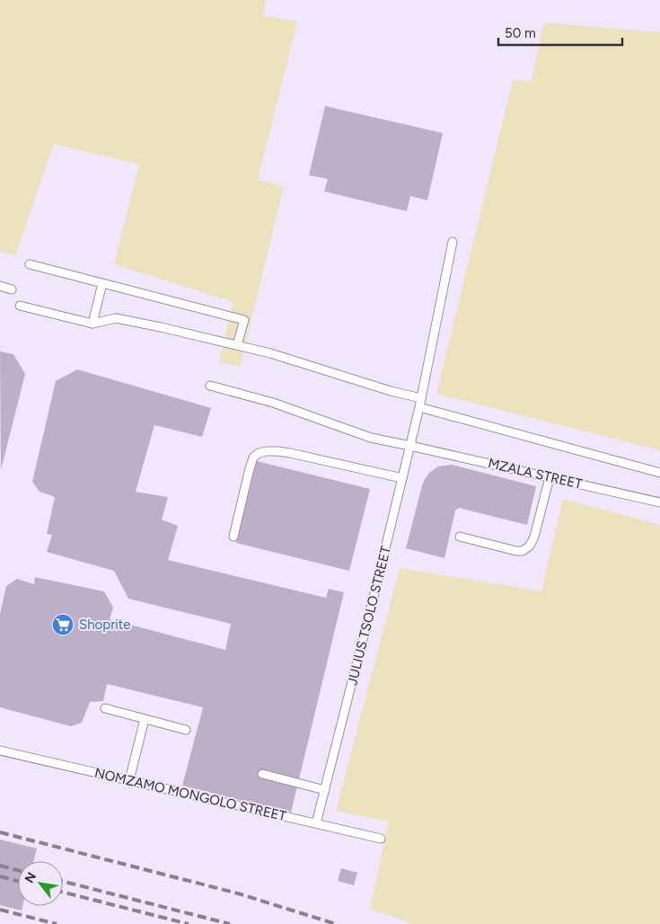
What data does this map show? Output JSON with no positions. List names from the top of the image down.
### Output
{
  "streets": {
    "lane": ["MZALA STREET", "JULIUS TSOLO STREET", "NOMZAMO MONGOLO STREET"]
  },
  "crossings": [
    ["MZALA STREET", "JULIUS TSOLO STREET"],
    ["JULIUS TSOLO STREET", "NOMZAMO MONGOLO STREET"]
  ],
  "places": {
    "supermarket": ["Shoprite"]
  },
  "scale_bar": "50 m",
  "north": "top left"
}
